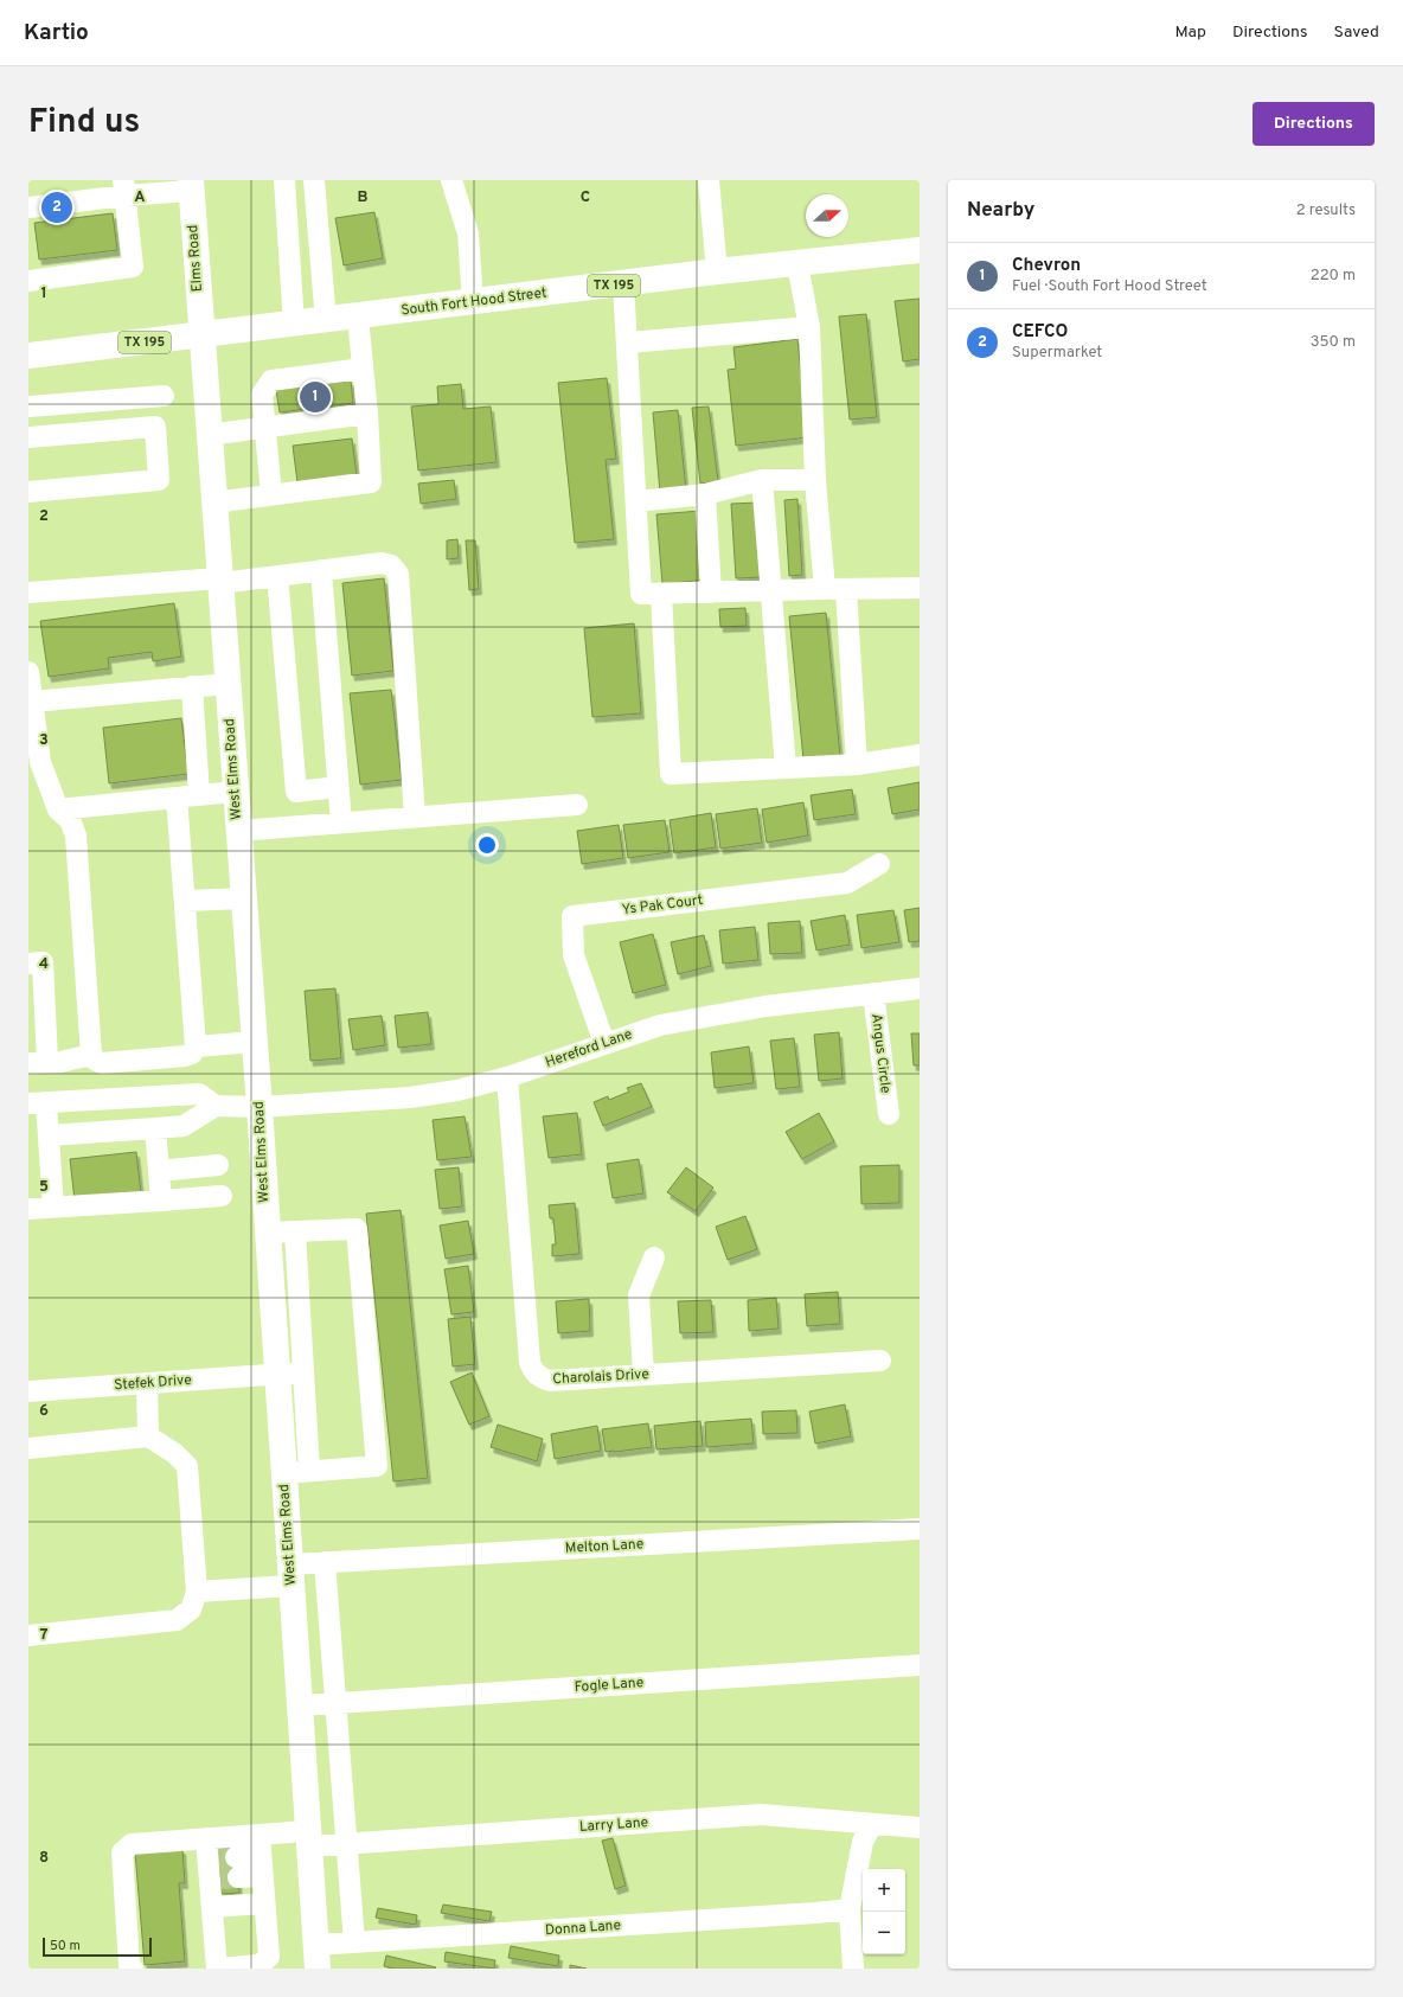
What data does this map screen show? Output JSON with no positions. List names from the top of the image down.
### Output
{
  "streets": {
    "main road": [
      "Elms Road",
      "TX 195",
      "South Fort Hood Street",
      "West Elms Road"
    ],
    "street": [
      "Ys Pak Court",
      "Hereford Lane",
      "Angus Circle",
      "Charolais Drive",
      "Stefek Drive",
      "Melton Lane",
      "Fogle Lane",
      "Larry Lane",
      "Donna Lane"
    ]
  },
  "crossings": [
    ["Elms Road", "South Fort Hood Street"],
    ["Elms Road", "West Elms Road"],
    ["South Fort Hood Street", "West Elms Road"],
    ["West Elms Road", "Hereford Lane"],
    ["West Elms Road", "Stefek Drive"],
    ["West Elms Road", "Melton Lane"],
    ["West Elms Road", "Fogle Lane"],
    ["West Elms Road", "Larry Lane"],
    ["West Elms Road", "Donna Lane"],
    ["Ys Pak Court", "Hereford Lane"],
    ["Hereford Lane", "Angus Circle"],
    ["Hereford Lane", "Charolais Drive"]
  ],
  "scale_bar": "50 m",
  "north": "right",
  "page": {
    "header": "Kartio",
    "nav": ["Map", "Directions", "Saved"],
    "title": "Find us",
    "buttons": "Directions",
    "heading": ["Nearby", "2 results"],
    "pins": ["2", "1"],
    "list": [
      {
        "mark": "1",
        "name": "Chevron",
        "note": "Fuel · South Fort Hood Street",
        "value": "220 m"
      },
      {
        "mark": "2",
        "name": "CEFCO",
        "note": "Supermarket",
        "value": "350 m"
      }
    ],
    "map_buttons": ["+", "−"],
    "scale": "50 m"
  },
  "grid": {
    "columns": ["A", "B", "C"],
    "rows": [
      "1",
      "2",
      "3",
      "4",
      "5",
      "6",
      "7",
      "8"
    ]
  }
}
